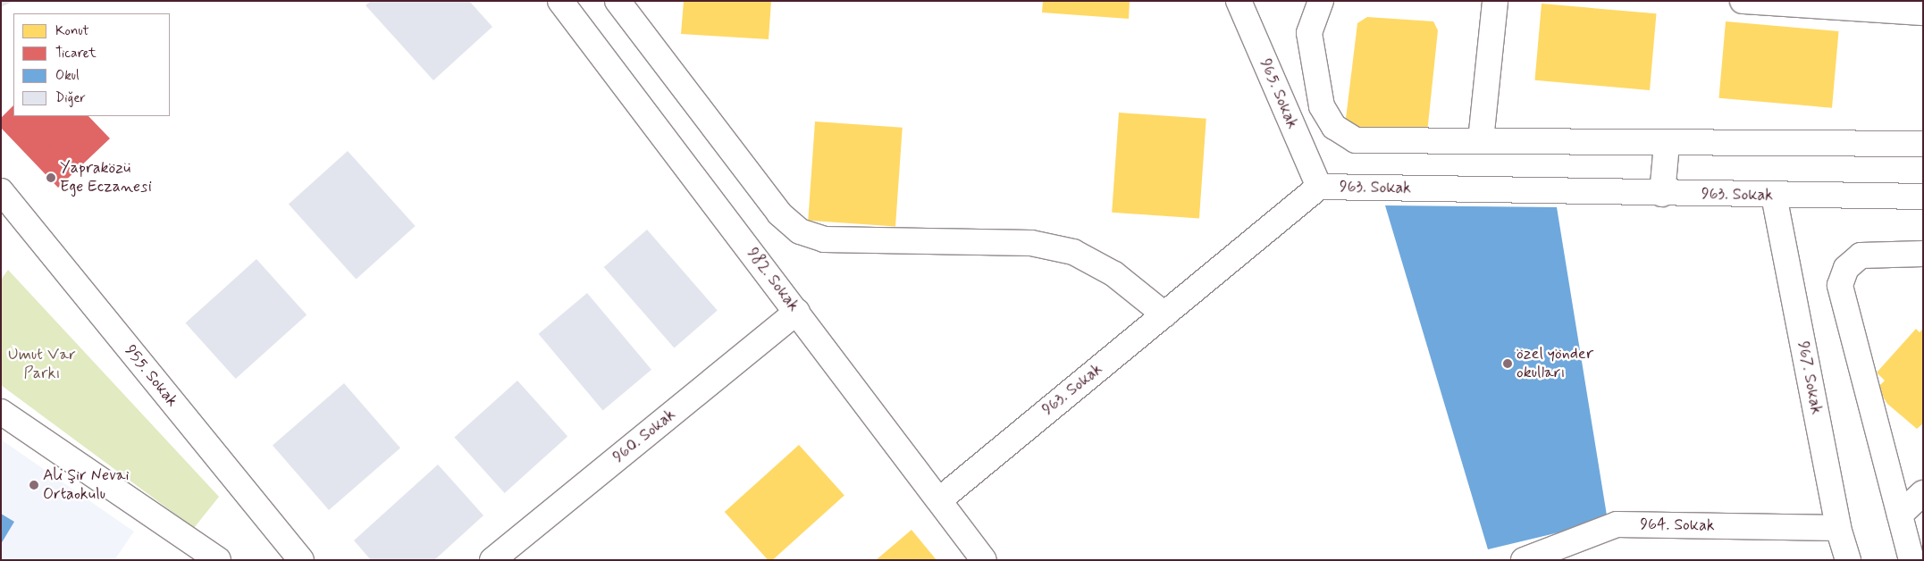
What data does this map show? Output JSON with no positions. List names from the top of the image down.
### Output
{
  "streets": {
    "street": [
      "965. Sokak",
      "963. Sokak",
      "982. Sokak",
      "955. Sokak",
      "967. Sokak",
      "960. Sokak",
      "964. Sokak"
    ]
  },
  "crossings": [
    ["965. Sokak", "963. Sokak"],
    ["963. Sokak", "982. Sokak"],
    ["963. Sokak", "967. Sokak"],
    ["982. Sokak", "960. Sokak"],
    ["967. Sokak", "964. Sokak"]
  ],
  "parks": ["Umut Var Parkı"],
  "places": ["Yapraközü Ege Eczanesi", "özel yönder okulları", "Ali Şir Nevai Ortaokulu"],
  "legend": [
    "Konut",
    "Ticaret",
    "Okul",
    "Diğer"
  ]
}
